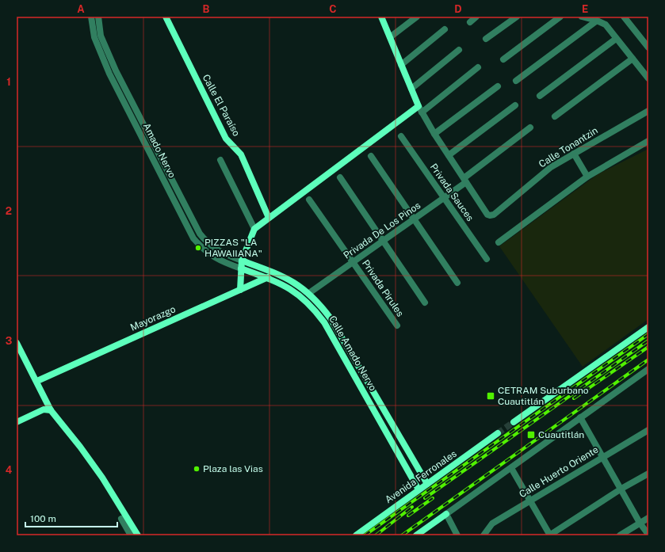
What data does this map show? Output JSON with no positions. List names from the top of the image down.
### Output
{
  "streets": {
    "main road": [
      "Calle El Paraíso",
      "Mayorazgo",
      "Calle Amado Nervo",
      "Avenida Ferronales"
    ],
    "street": [
      "Calle Tonantzin",
      "Amado Nervo",
      "Privada Sauces",
      "Privada De Los Pinos",
      "Privada Pirules",
      "Calle Huerto Oriente"
    ]
  },
  "crossings": [
    ["Calle Tonantzin", "Privada De Los Pinos"],
    ["Amado Nervo", "Calle Amado Nervo"],
    ["Privada Sauces", "Privada De Los Pinos"],
    ["Privada De Los Pinos", "Privada Pirules"],
    ["Privada De Los Pinos", "Calle Amado Nervo"],
    ["Mayorazgo", "Calle Amado Nervo"],
    ["Calle Amado Nervo", "Avenida Ferronales"]
  ],
  "places": {
    "other": ["PIZZAS \"LA HAWAIIANA\"", "Plaza las Vias"],
    "transit": ["CETRAM Suburbano Cuautitlán", "Cuautitlán"]
  },
  "scale_bar": "100 m",
  "grid": {
    "columns": [
      "A",
      "B",
      "C",
      "D",
      "E"
    ],
    "rows": [
      "1",
      "2",
      "3",
      "4"
    ]
  }
}
